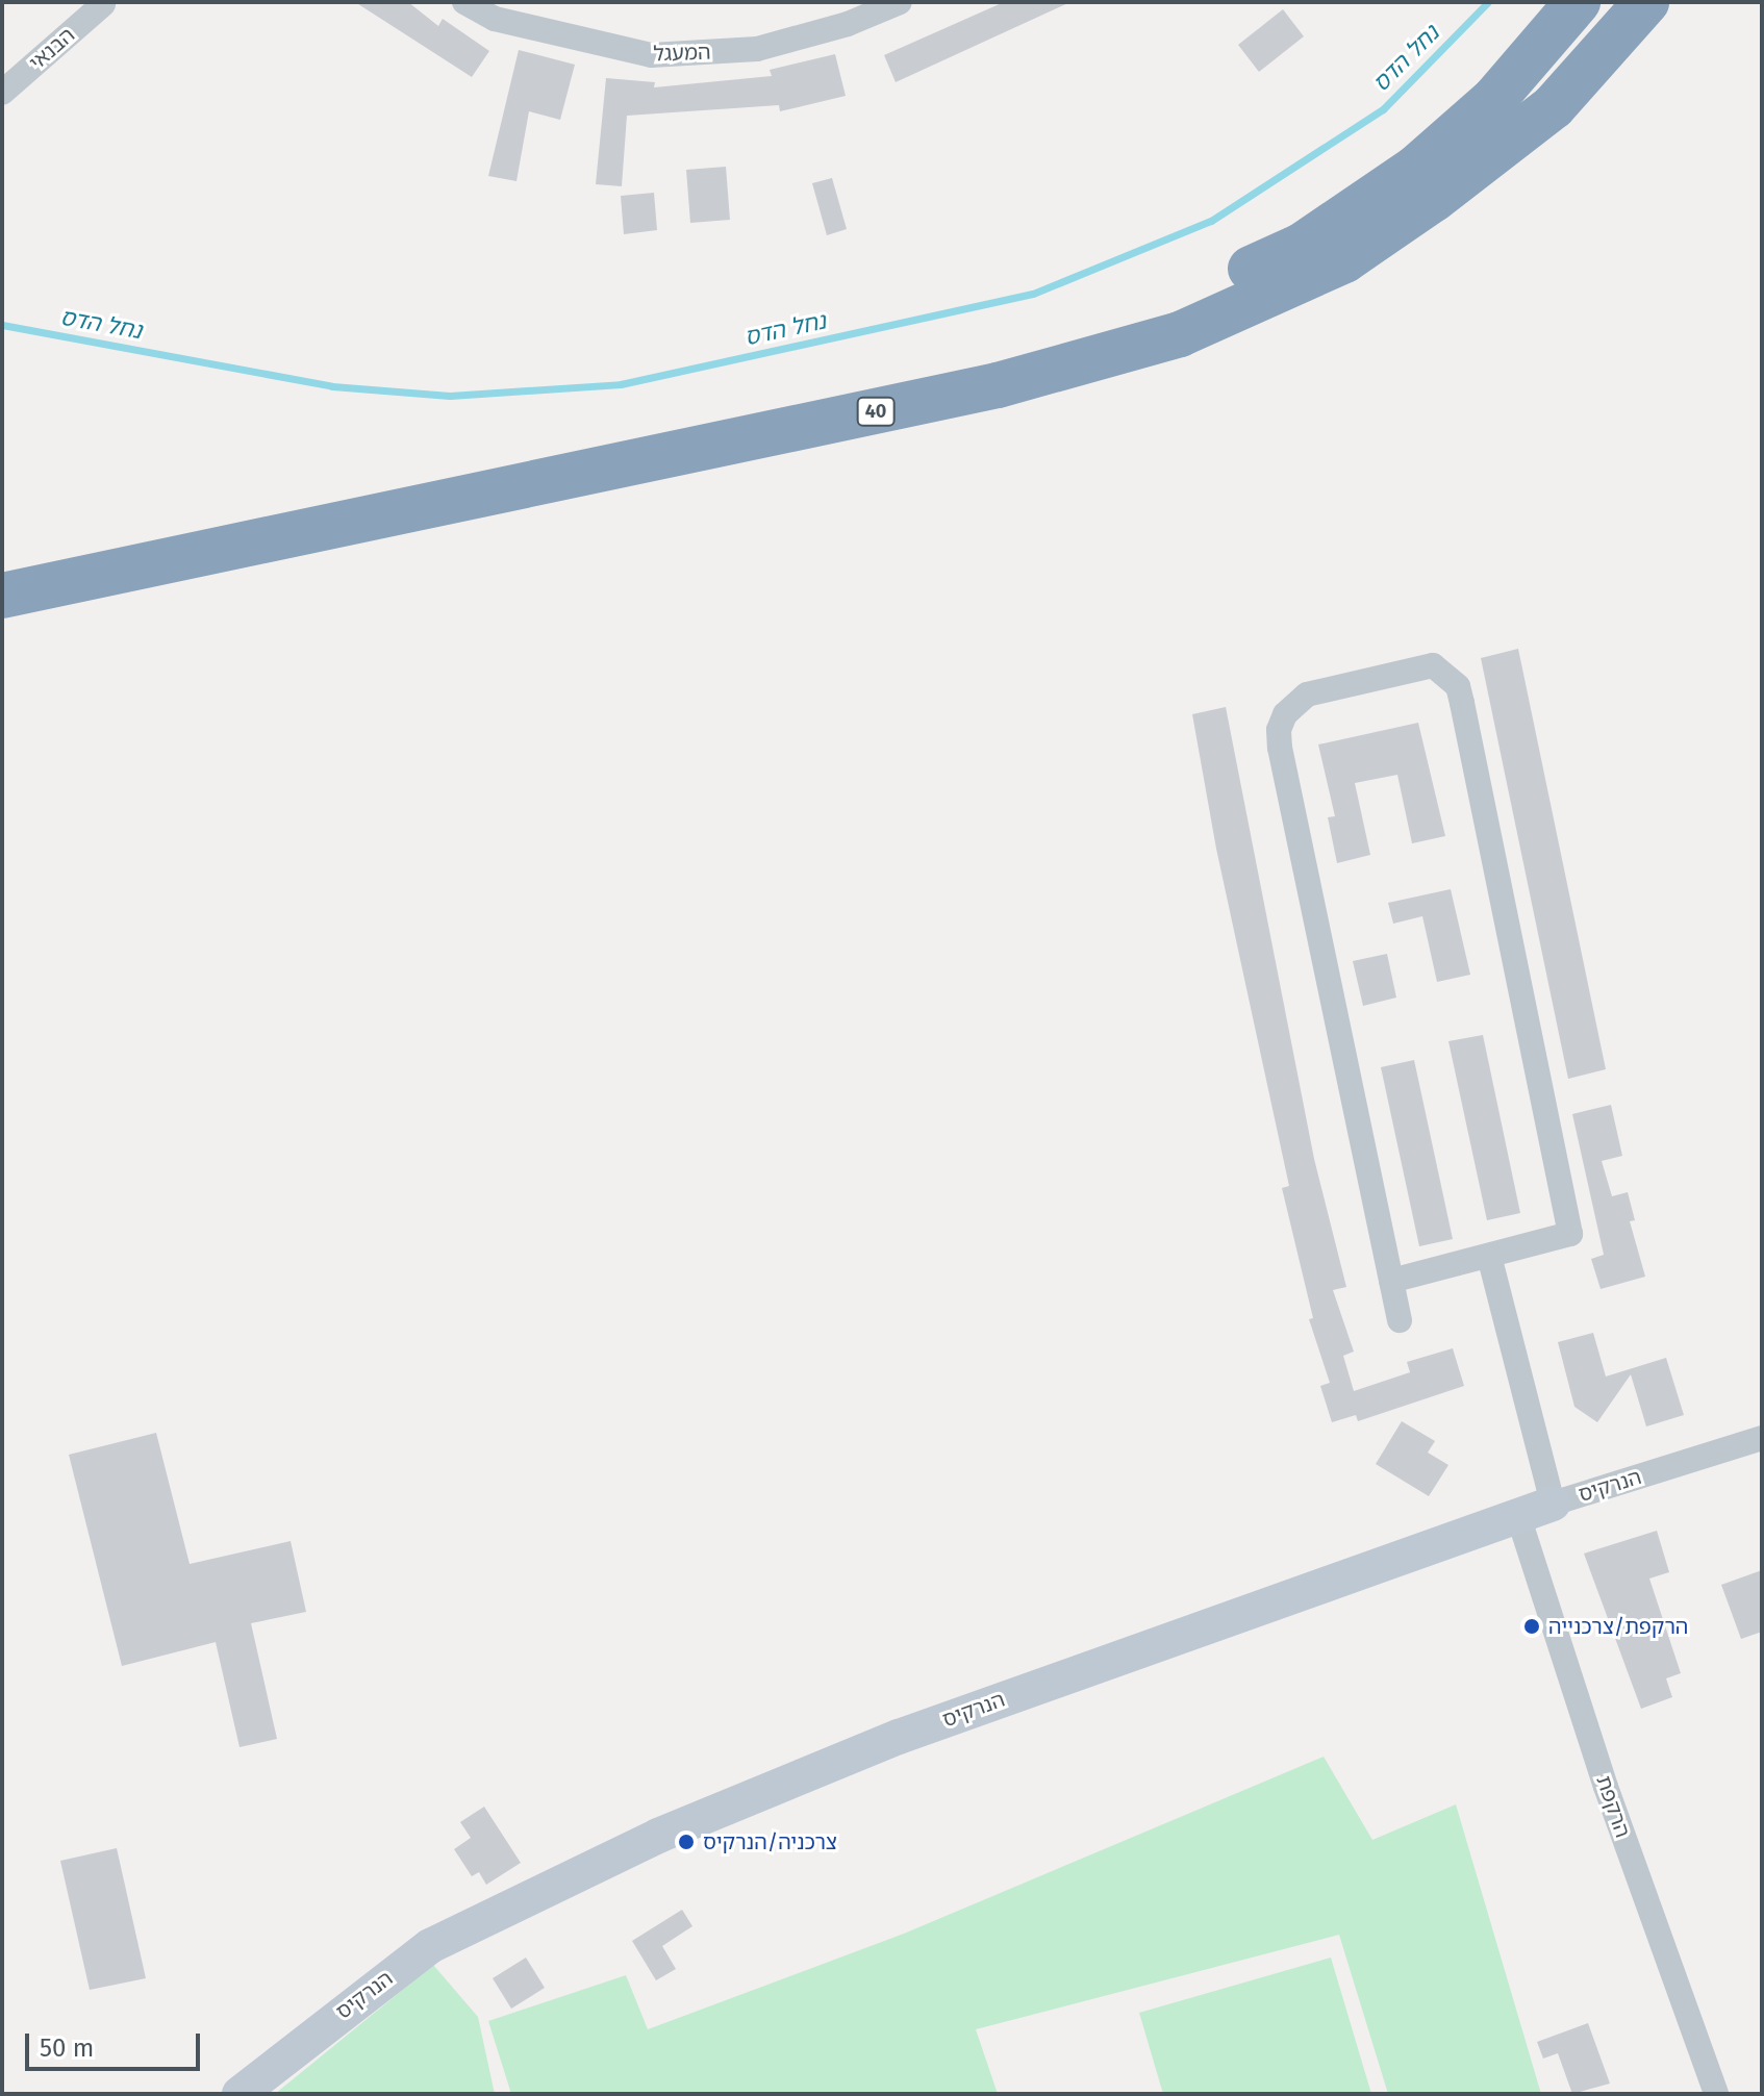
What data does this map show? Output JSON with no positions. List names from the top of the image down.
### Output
{
  "streets": {
    "highway": ["40"],
    "street": [
      "הבנאי",
      "המעגל",
      "הנרקיס",
      "הרקפת"
    ]
  },
  "crossings": [
    ["הנרקיס", "הרקפת"]
  ],
  "water": ["נחל הדס"],
  "places": ["הרקפת/צרכנייה", "צרכניה/הנרקיס"],
  "scale_bar": "50 m"
}
